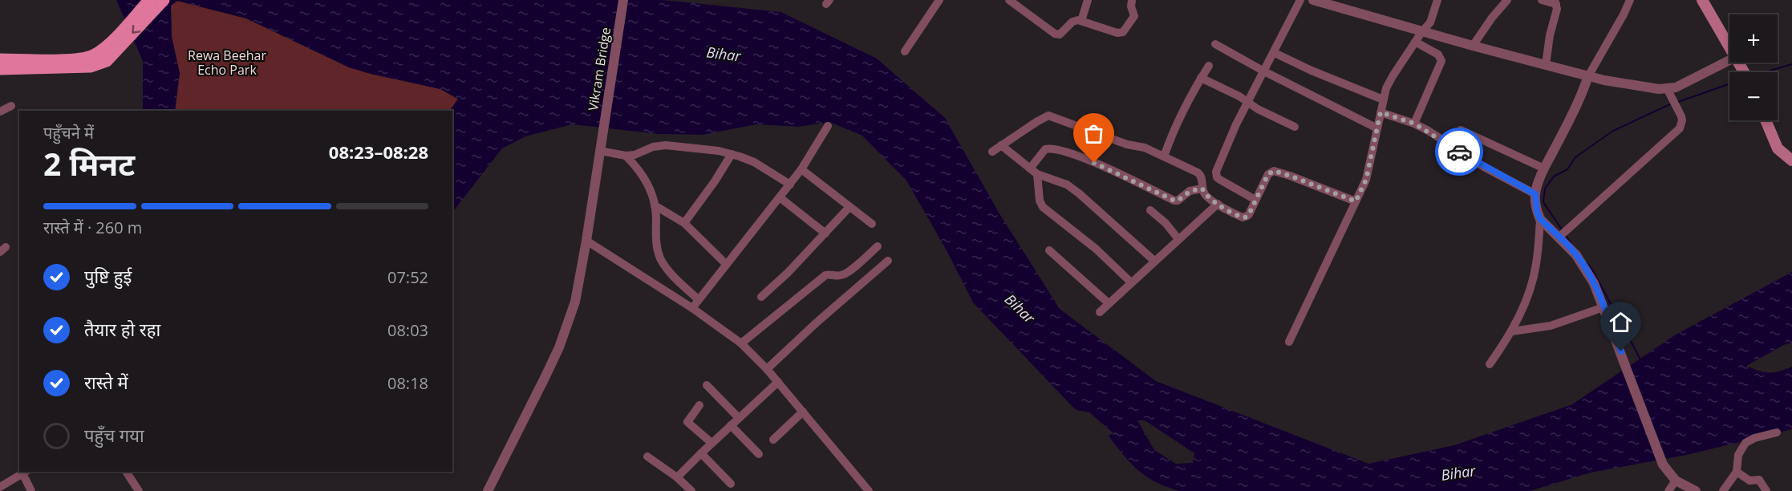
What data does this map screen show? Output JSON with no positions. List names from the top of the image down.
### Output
{
  "streets": {
    "street": ["Vikram Bridge"]
  },
  "water": ["Bihar"],
  "parks": ["Rewa Beehar Echo Park"],
  "page": {
    "map_buttons": ["+", "−"],
    "heading": ["2 मिनट", "पहुँचने में", "08:23–08:28"],
    "bar": "रास्ते में · 260 m",
    "list": [
      ["पुष्टि हुई", "07:52"],
      ["तैयार हो रहा", "08:03"],
      ["रास्ते में", "08:18"],
      "पहुँच गया"
    ]
  }
}
